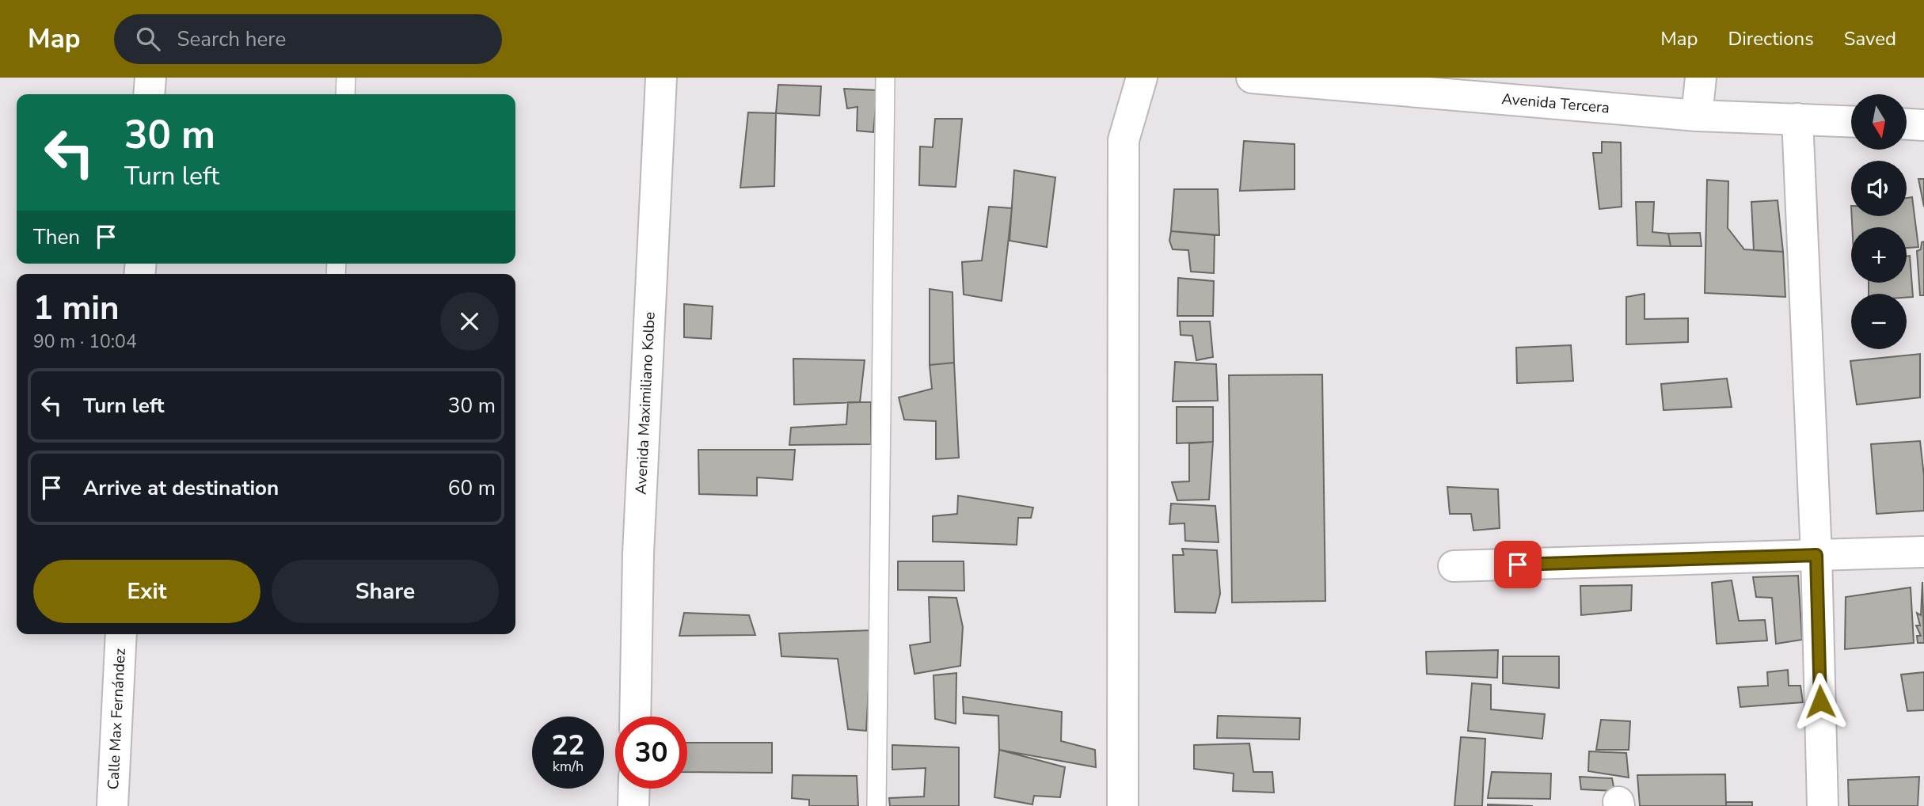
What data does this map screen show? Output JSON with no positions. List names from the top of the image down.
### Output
{
  "streets": {
    "street": ["Avenida Tercera", "Avenida Maximiliano Kolbe", "Calle Max Fernández"]
  },
  "north": "bottom",
  "page": {
    "header": "Map",
    "search": "Search here",
    "nav": ["Map", "Directions", "Saved"],
    "map_buttons": ["+", "−"],
    "turn": ["30 m", "Turn left"],
    "then": "Then",
    "heading": ["1 min", "90 m · 10:04"],
    "list": [
      {
        "name": "Turn left",
        "value": "30 m"
      },
      {
        "name": "Arrive at destination",
        "value": "60 m"
      }
    ],
    "buttons": ["Exit", "Share"],
    "speed": "22 km/h",
    "limit": "30"
  }
}
